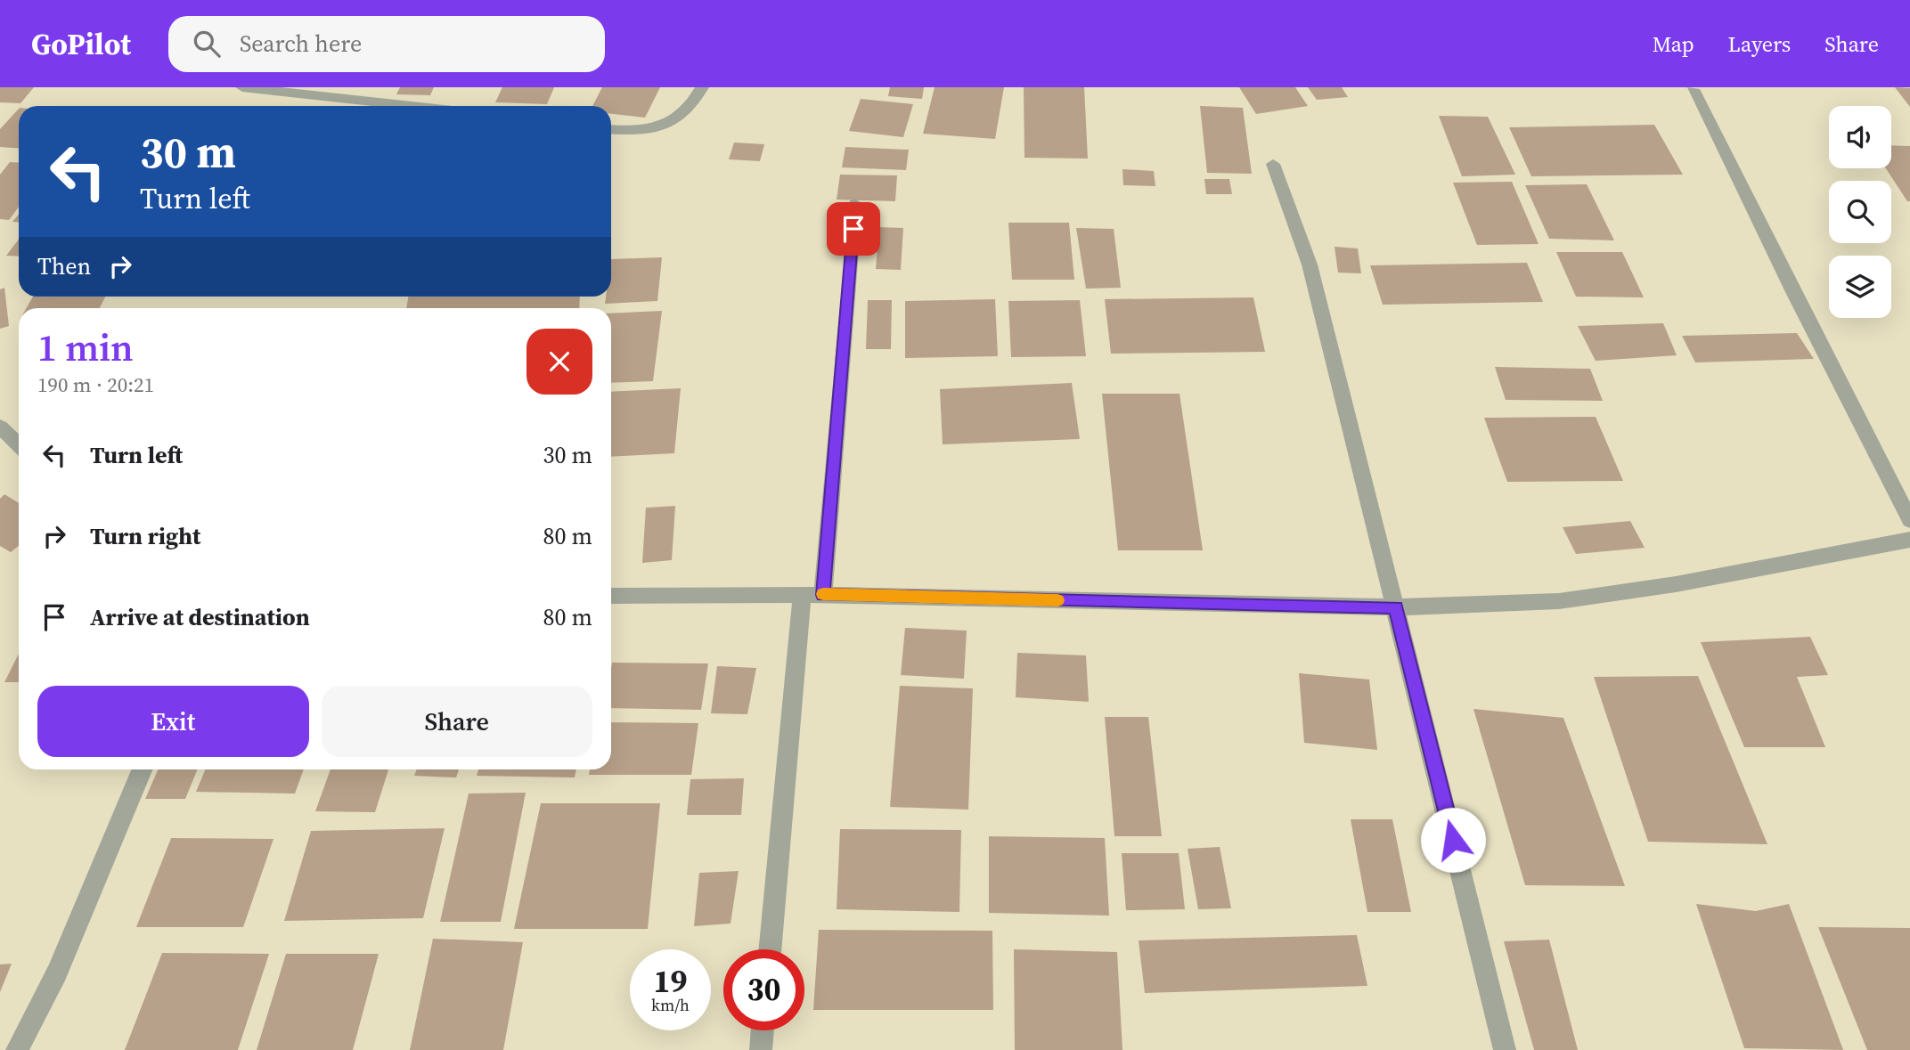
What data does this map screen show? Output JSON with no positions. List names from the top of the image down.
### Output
{
  "page": {
    "header": "GoPilot",
    "search": "Search here",
    "nav": ["Map", "Layers", "Share"],
    "turn": ["30 m", "Turn left"],
    "then": "Then",
    "heading": ["1 min", "190 m · 20:21"],
    "list": [
      {
        "name": "Turn left",
        "value": "30 m"
      },
      {
        "name": "Turn right",
        "value": "80 m"
      },
      {
        "name": "Arrive at destination",
        "value": "80 m"
      }
    ],
    "buttons": ["Exit", "Share"],
    "speed": "19 km/h",
    "limit": "30"
  }
}
